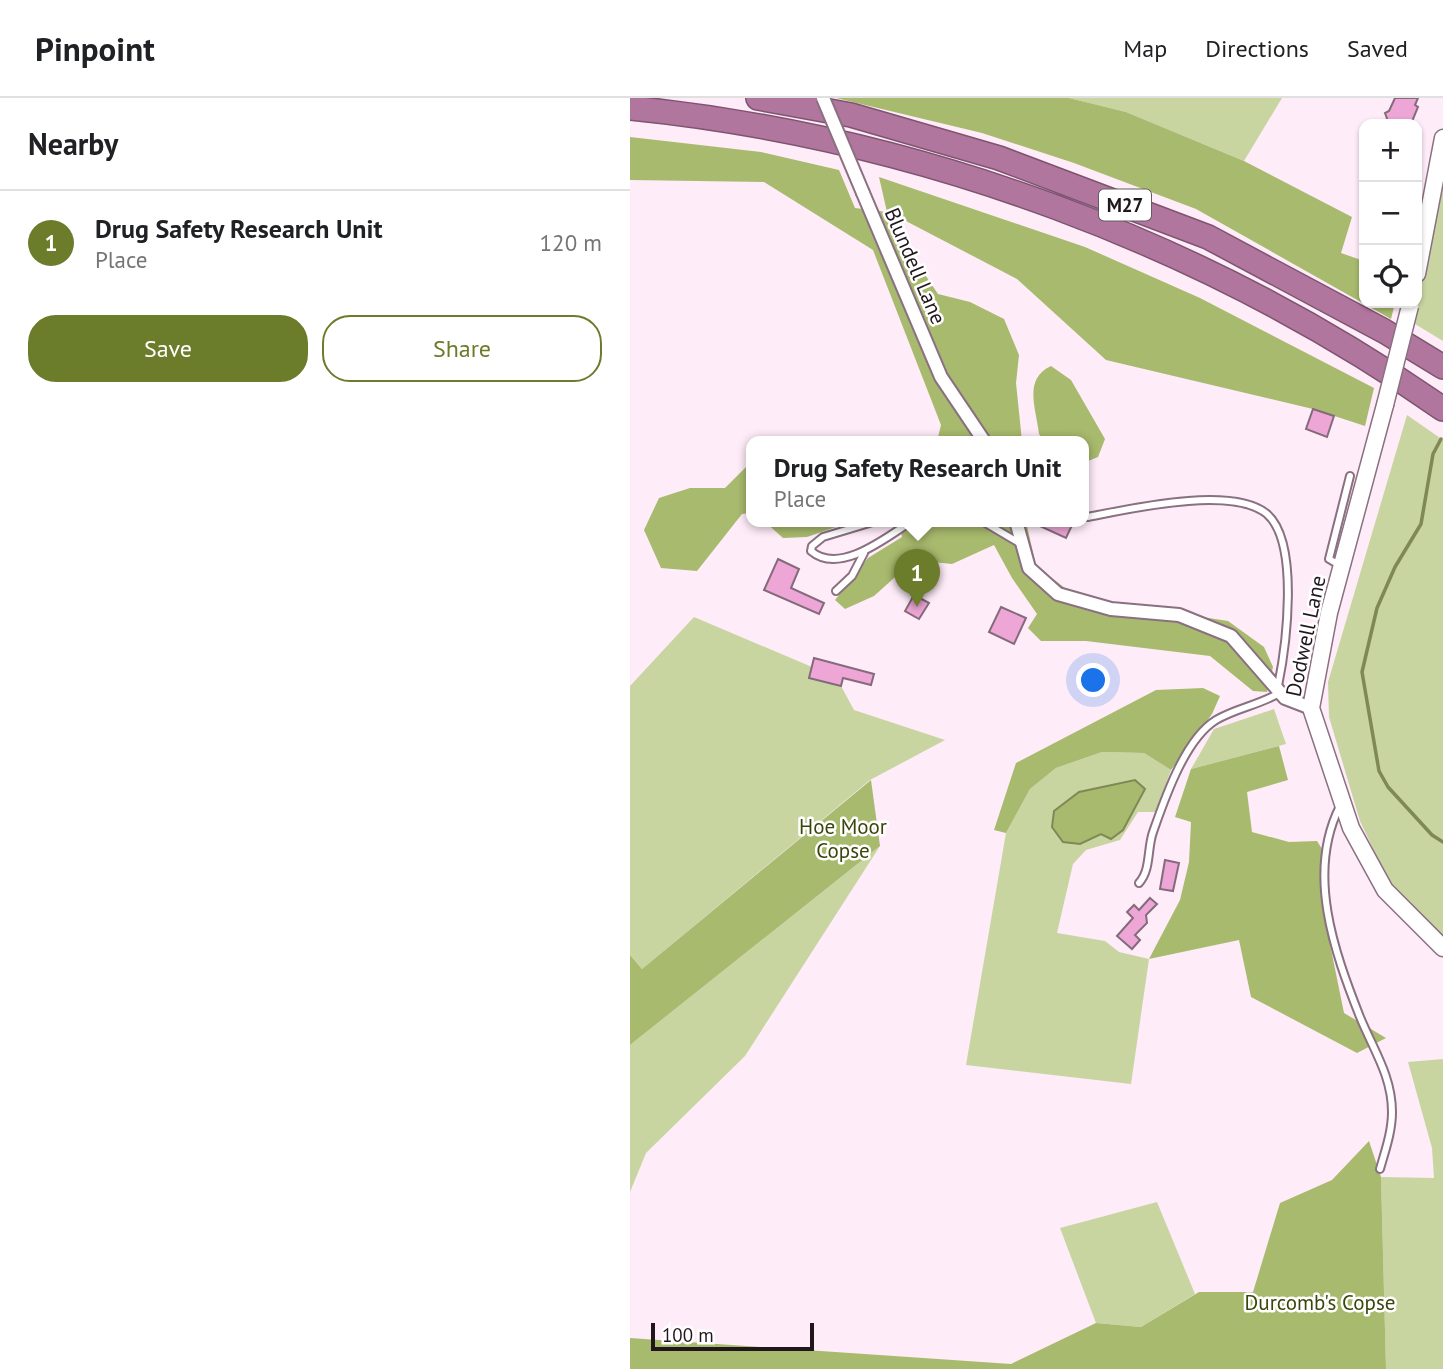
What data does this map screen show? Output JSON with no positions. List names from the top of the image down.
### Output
{
  "streets": {
    "highway": ["M27"],
    "street": ["Blundell Lane", "Dodwell Lane"]
  },
  "parks": ["Hoe Moor Copse", "Durcomb's Copse"],
  "scale_bar": "100 m",
  "page": {
    "header": "Pinpoint",
    "nav": ["Map", "Directions", "Saved"],
    "heading": "Nearby",
    "map_buttons": ["+", "−"],
    "list": [
      {
        "mark": "1",
        "name": "Drug Safety Research Unit",
        "note": "Place",
        "value": "120 m"
      }
    ],
    "buttons": ["Save", "Share"],
    "popup": ["Drug Safety Research Unit", "Place"],
    "pins": "1",
    "scale": "100 m"
  }
}
